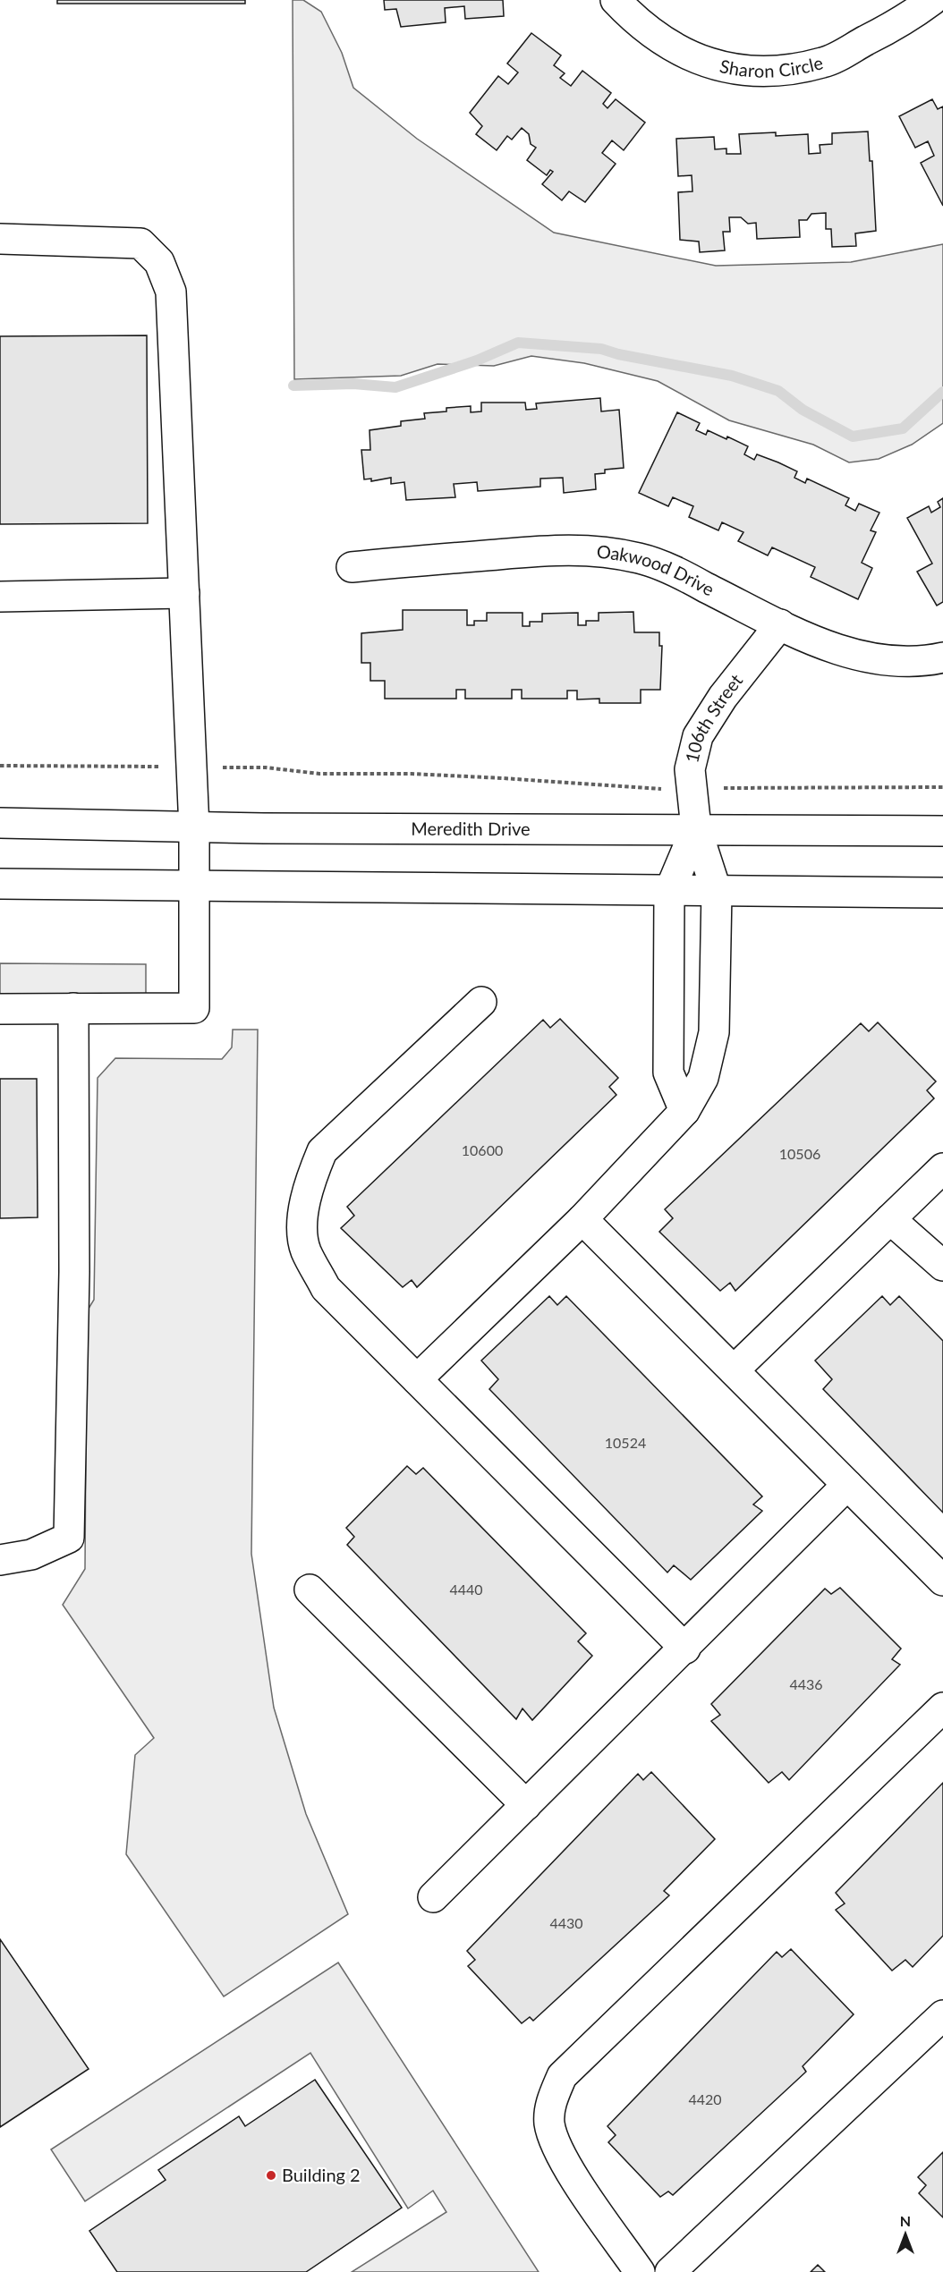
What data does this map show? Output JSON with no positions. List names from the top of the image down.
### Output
{
  "streets": {
    "main road": [
      "Sharon Circle",
      "Oakwood Drive",
      "106th Street",
      "Meredith Drive"
    ]
  },
  "crossings": [
    ["Oakwood Drive", "106th Street"],
    ["106th Street", "Meredith Drive"]
  ],
  "places": ["Building 2"],
  "house_numbers": [
    "10600",
    "10506",
    "10524",
    "4440",
    "4436",
    "4430",
    "4420"
  ],
  "north": "top"
}
